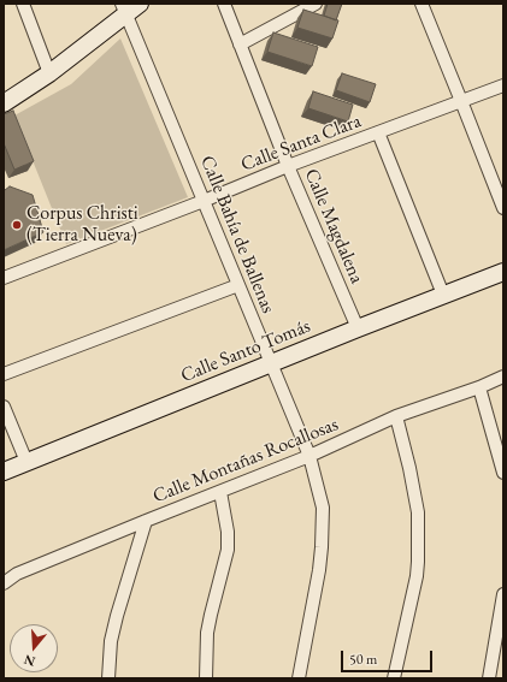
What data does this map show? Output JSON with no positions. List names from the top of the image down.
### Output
{
  "streets": {
    "street": [
      "Calle Santa Clara",
      "Calle Magdalena",
      "Calle Bahía de Ballenas",
      "Calle Santo Tomás",
      "Calle Montañas Rocallosas"
    ]
  },
  "crossings": [
    ["Calle Santa Clara", "Calle Magdalena"],
    ["Calle Santa Clara", "Calle Bahía de Ballenas"],
    ["Calle Magdalena", "Calle Santo Tomás"],
    ["Calle Bahía de Ballenas", "Calle Santo Tomás"],
    ["Calle Bahía de Ballenas", "Calle Montañas Rocallosas"]
  ],
  "places": ["Corpus Christi (Tierra Nueva)"],
  "scale_bar": "50 m",
  "north": "bottom"
}
